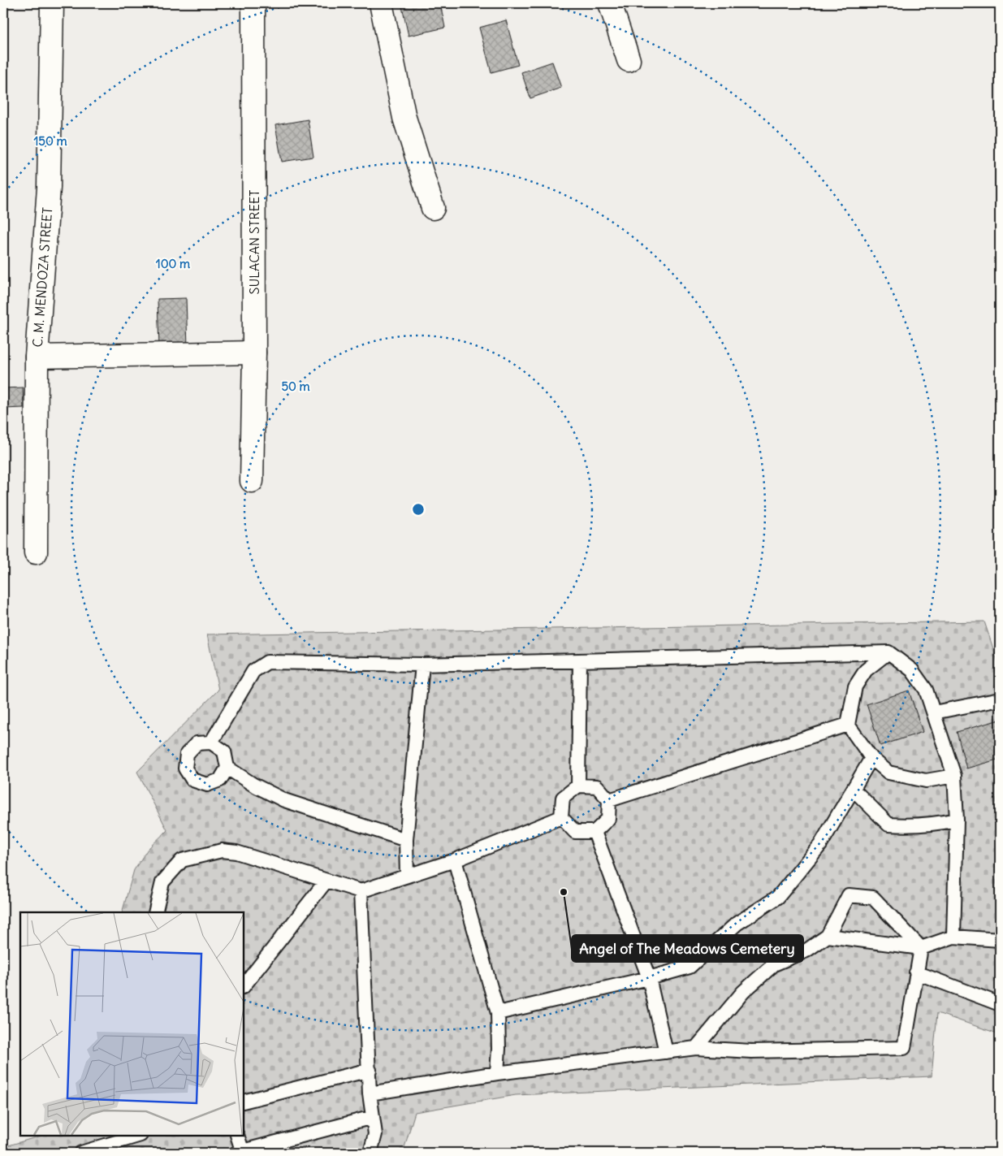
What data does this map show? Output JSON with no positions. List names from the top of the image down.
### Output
{
  "streets": {
    "street": ["SULACAN STREET", "C. M. MENDOZA STREET"]
  },
  "places": ["Angel of The Meadows Cemetery"],
  "rings": ["150 m", "100 m", "50 m"]
}
